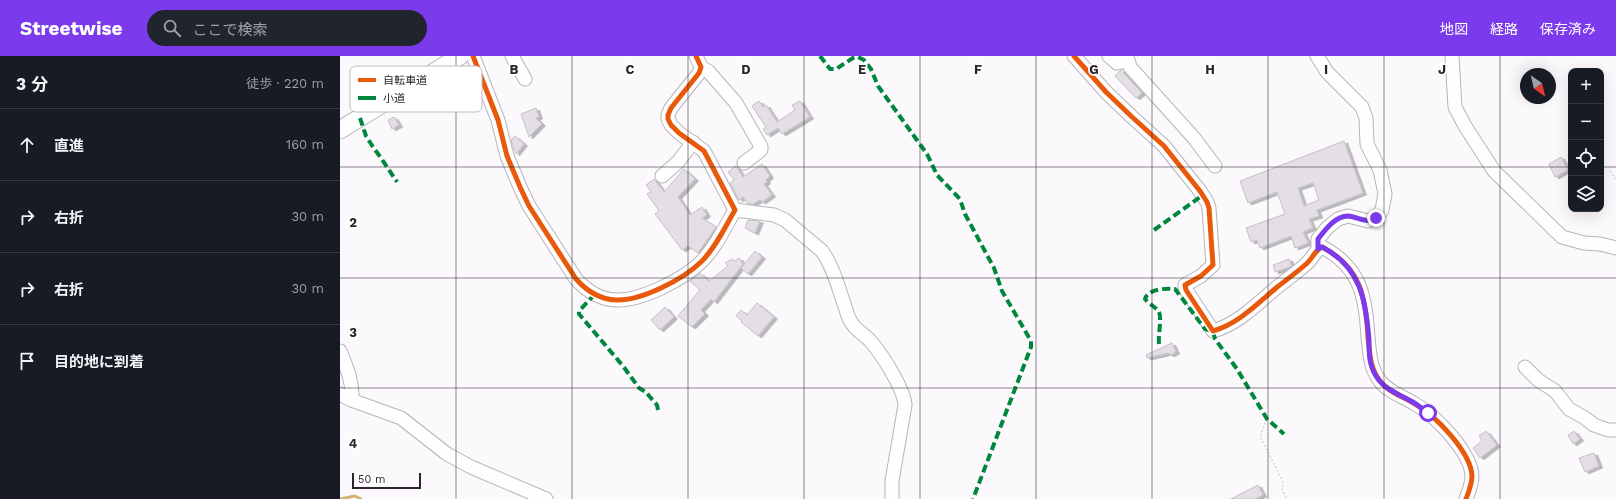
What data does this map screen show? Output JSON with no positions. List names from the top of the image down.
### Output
{
  "legend": ["自転車道", "小道"],
  "scale_bar": "50 m",
  "north": "bottom right",
  "page": {
    "header": "Streetwise",
    "search": "ここで検索",
    "nav": ["地図", "経路", "保存済み"],
    "heading": ["3 分", "徒歩 · 220 m"],
    "map_buttons": ["+", "−"],
    "list": [
      ["直進", "160 m"],
      ["右折", "30 m"],
      ["右折", "30 m"],
      "目的地に到着"
    ],
    "scale": "50 m"
  },
  "grid": {
    "columns": [
      "B",
      "C",
      "D",
      "E",
      "F",
      "G",
      "H",
      "I",
      "J"
    ],
    "rows": ["2", "3", "4"]
  }
}
